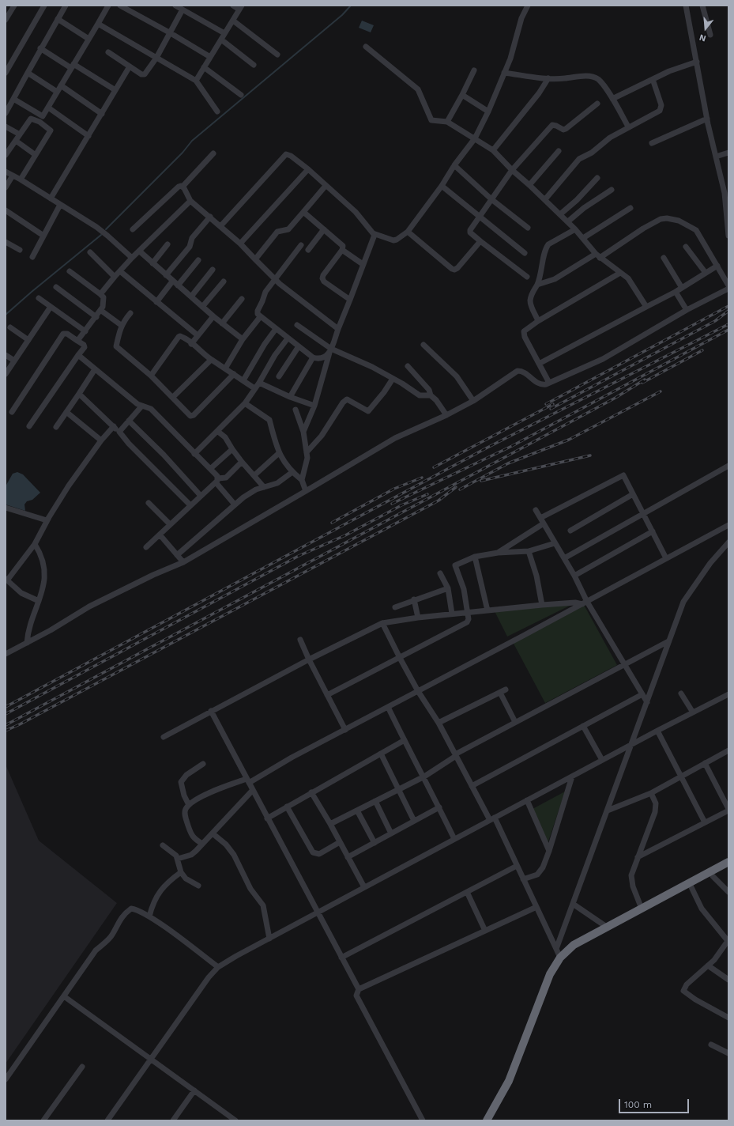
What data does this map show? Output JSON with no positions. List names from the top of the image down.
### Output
{
  "scale_bar": "100 m",
  "north": "bottom"
}
